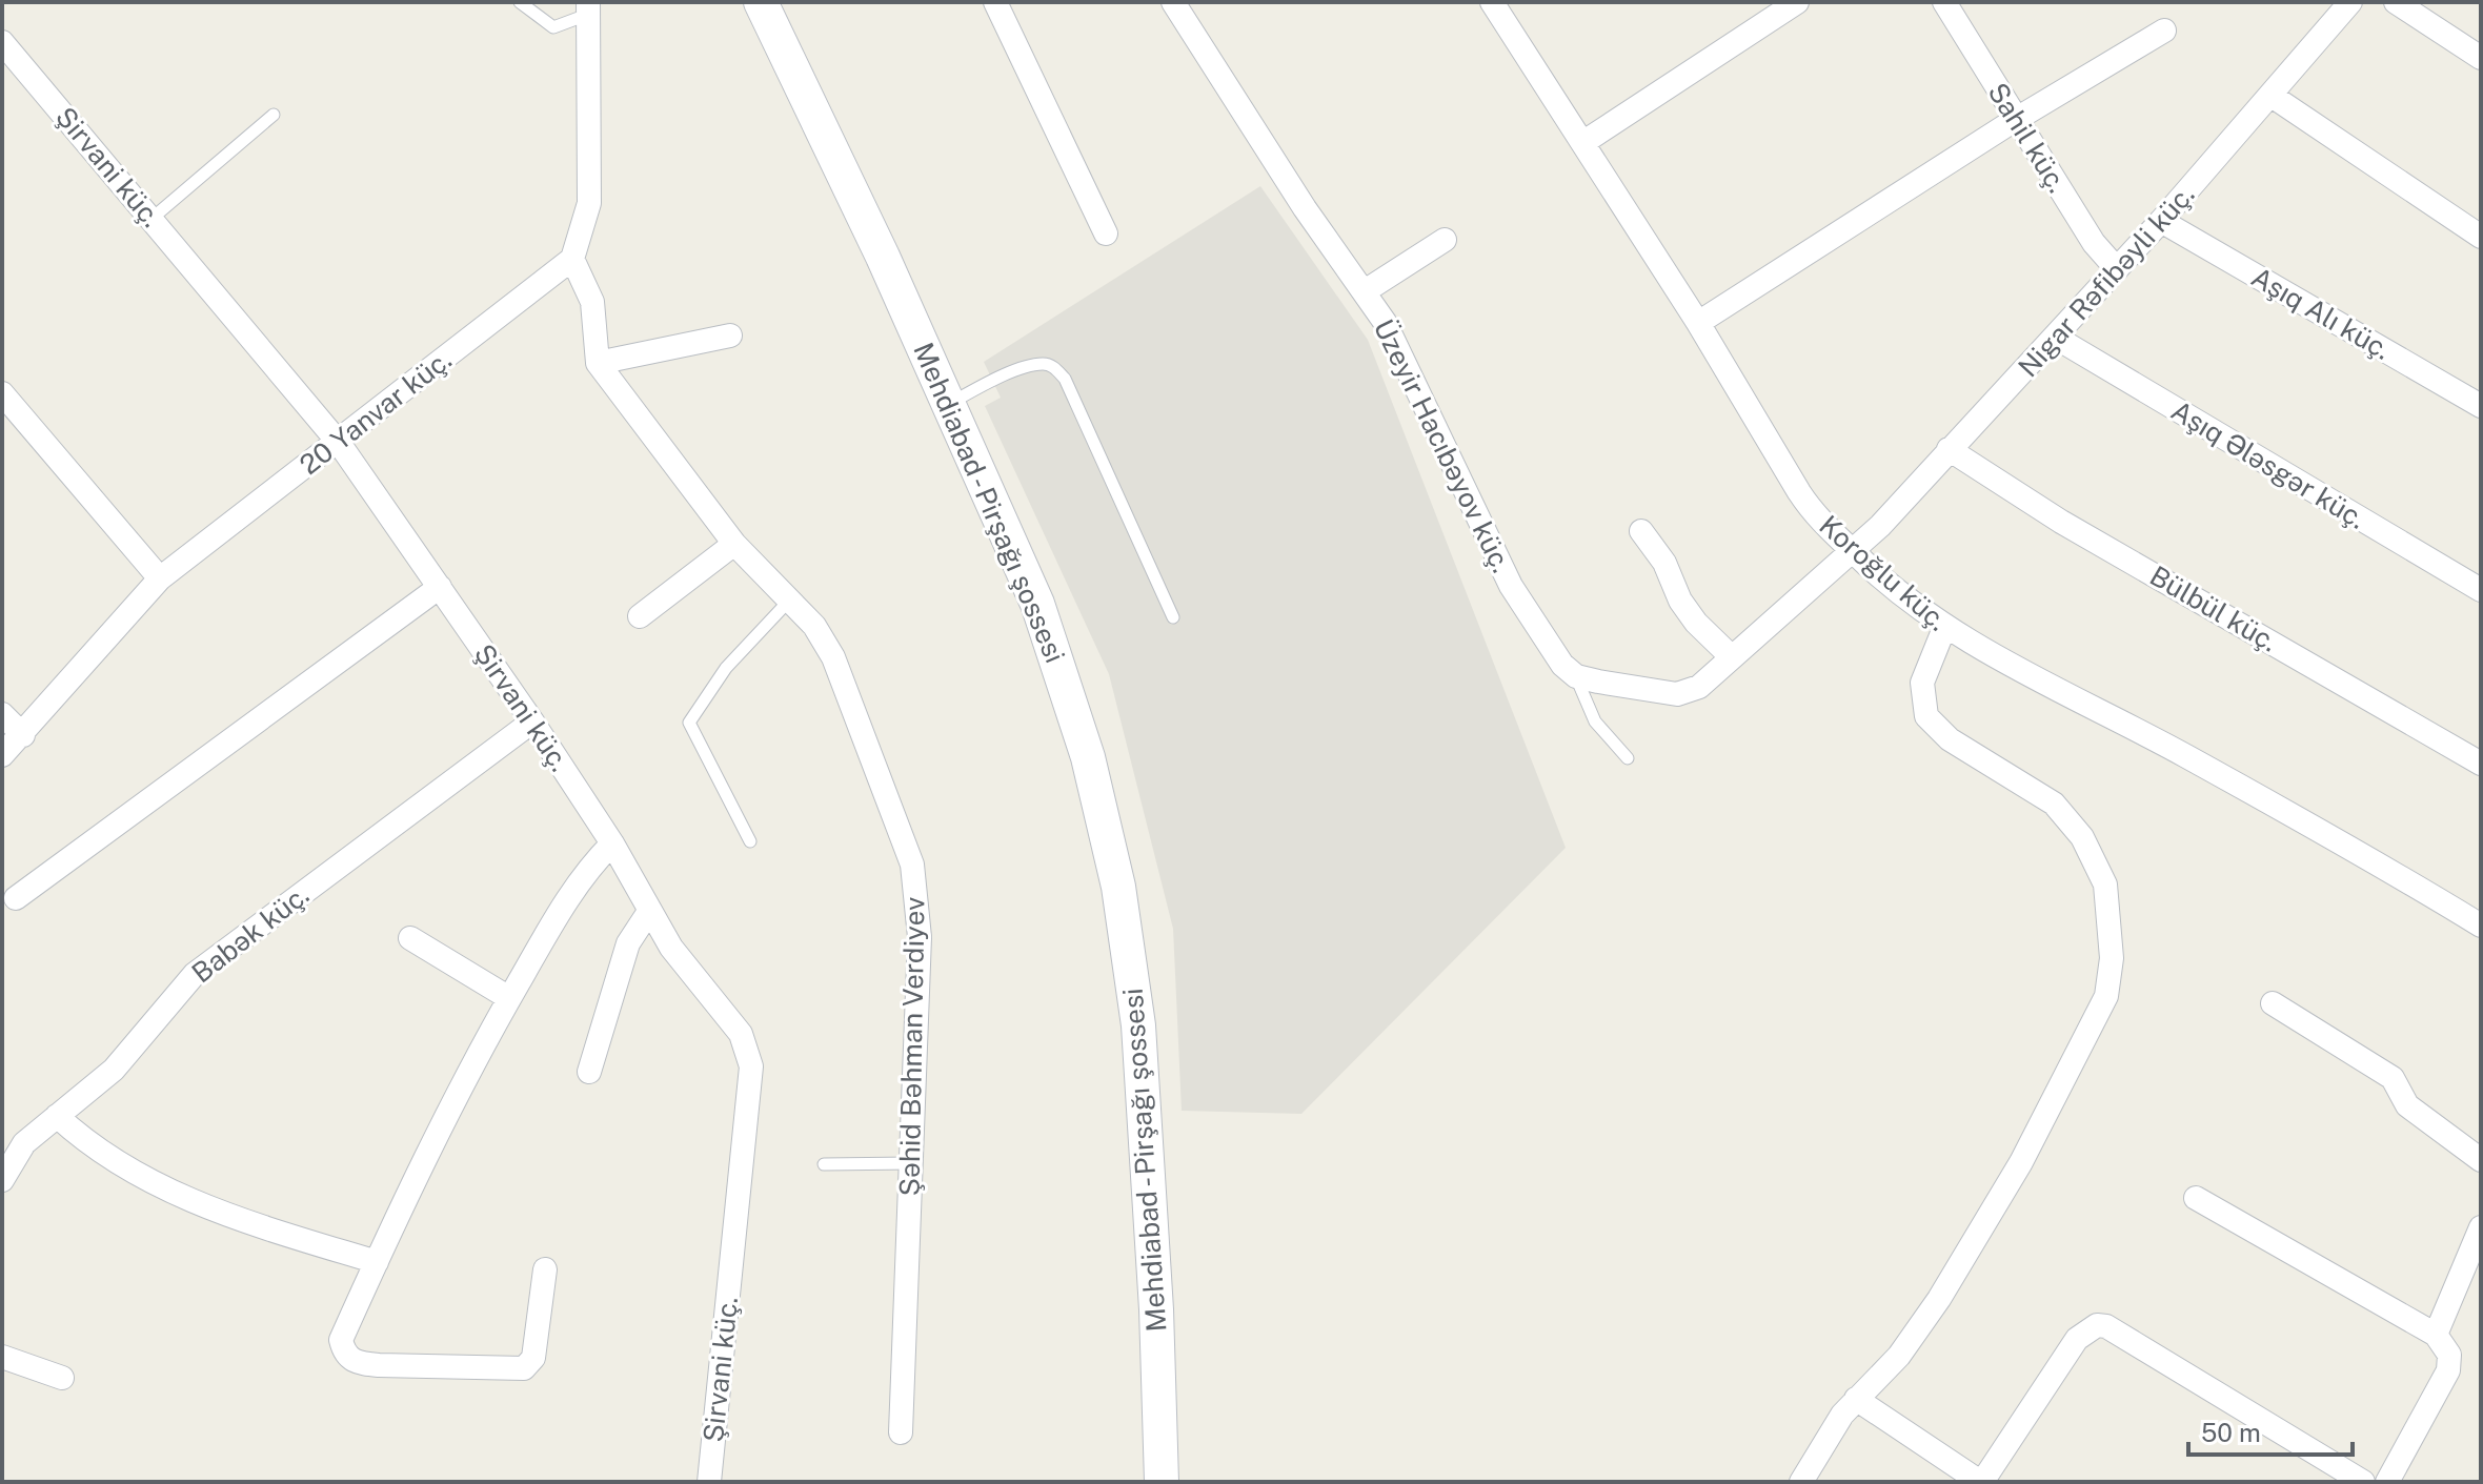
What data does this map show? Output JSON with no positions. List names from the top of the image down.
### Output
{
  "streets": {
    "main road": ["Mehdiabad - Pirşağı şossesi"],
    "street": [
      "Sahil küç.",
      "Şirvani küç.",
      "Nigar Rəfibəyli küç.",
      "Aşıq Alı küç.",
      "20 Yanvar küç.",
      "Üzeyir Hacıbəyov küç.",
      "Aşıq Ələsgər küç.",
      "Koroğlu küç.",
      "Bülbül küç.",
      "Babək küç.",
      "Şəhid Bəhman Verdiyev"
    ]
  },
  "crossings": [
    ["Sahil küç.", "Nigar Rəfibəyli küç."],
    ["Şirvani küç.", "20 Yanvar küç."],
    ["Şirvani küç.", "Babək küç."],
    ["Nigar Rəfibəyli küç.", "Aşıq Alı küç."],
    ["Nigar Rəfibəyli küç.", "Üzeyir Hacıbəyov küç."],
    ["Nigar Rəfibəyli küç.", "Aşıq Ələsgər küç."],
    ["Nigar Rəfibəyli küç.", "Koroğlu küç."],
    ["Nigar Rəfibəyli küç.", "Bülbül küç."]
  ],
  "scale_bar": "50 m"
}
